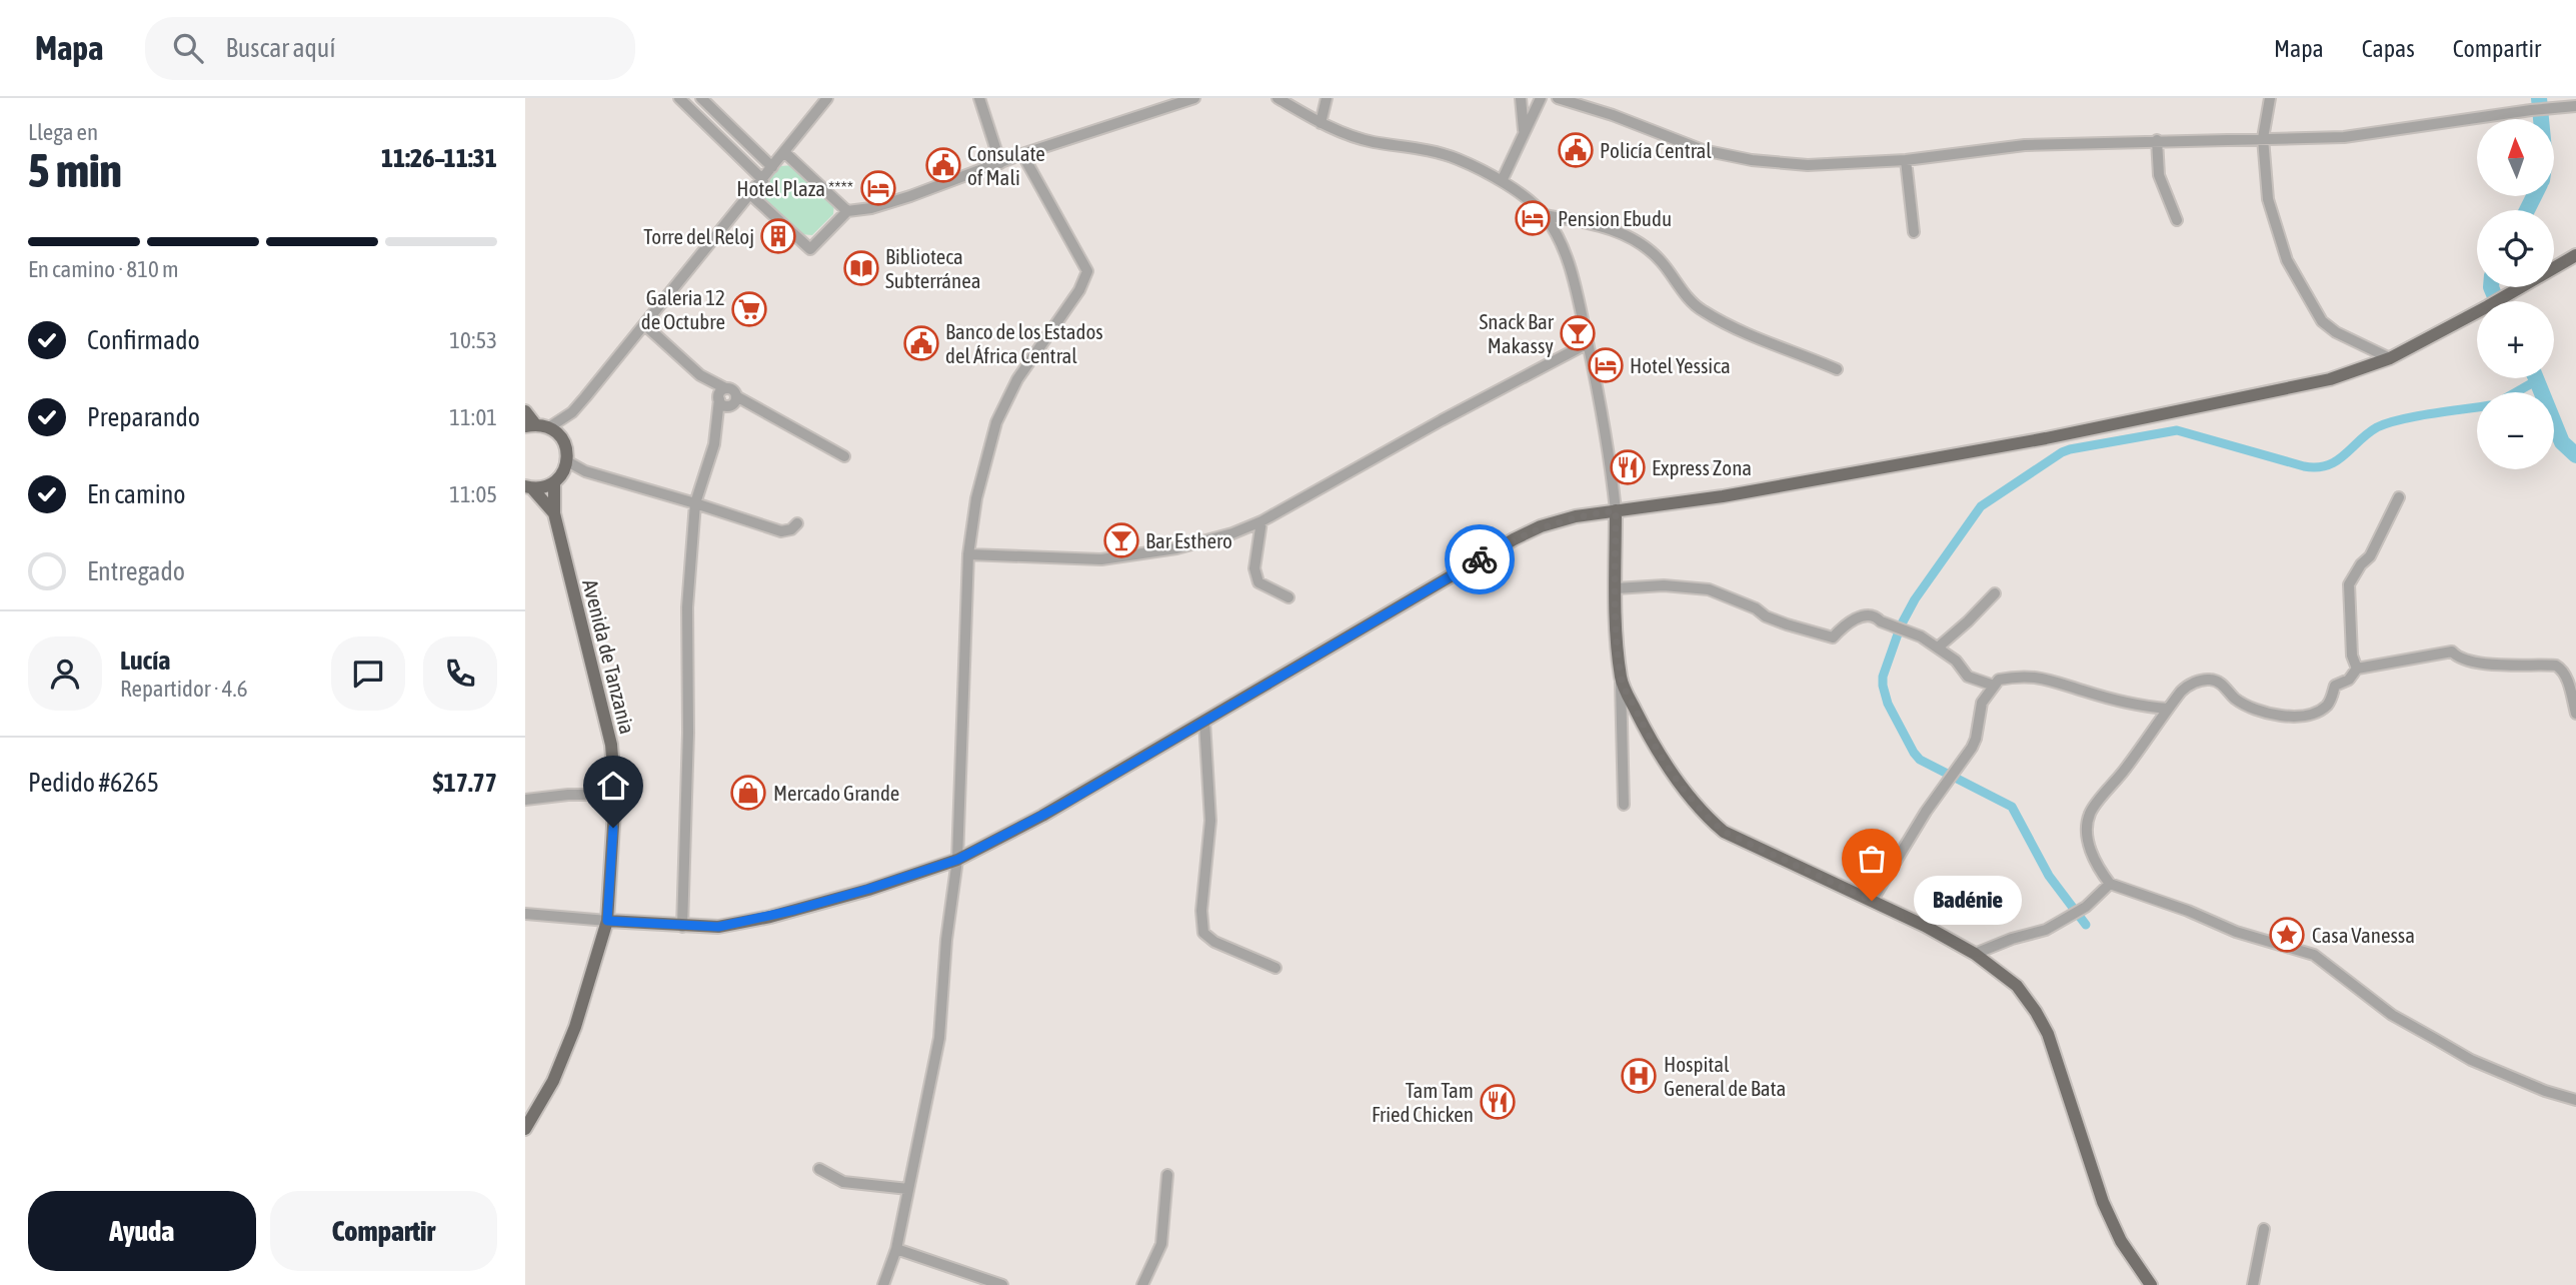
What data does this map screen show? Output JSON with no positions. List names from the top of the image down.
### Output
{
  "streets": {
    "main road": ["Avenida de Tanzania"]
  },
  "places": {
    "public building": ["Policía Central", "Consulate of Mali", "Banco de los Estados del África Central"],
    "hotel": ["Hotel Plaza ****", "Pension Ebudu", "Hotel Yessica"],
    "building": ["Torre del Reloj"],
    "library": ["Biblioteca Subterránea"],
    "supermarket": ["Galeria 12 de Octubre"],
    "bar": ["Snack Bar Makassy", "Bar Esthero"],
    "restaurant": ["Express Zona", "Tam Tam Fried Chicken"],
    "shop": ["Mercado Grande"],
    "other": ["Badénie"],
    "place": ["Casa Vanessa"],
    "hospital": ["Hospital General de Bata"]
  },
  "north": "top",
  "page": {
    "header": "Mapa",
    "search": "Buscar aquí",
    "nav": ["Mapa", "Capas", "Compartir"],
    "heading": ["5 min", "Llega en", "11:26–11:31"],
    "panel": [
      "Lucía",
      "Repartidor · 4.6",
      "Pedido #6265",
      "$17.77"
    ],
    "map_buttons": ["+", "−"],
    "bar": "En camino · 810 m",
    "list": [
      ["Confirmado", "10:53"],
      ["Preparando", "11:01"],
      ["En camino", "11:05"],
      "Entregado"
    ],
    "bubble": "Badénie",
    "buttons": ["Ayuda", "Compartir"]
  }
}
